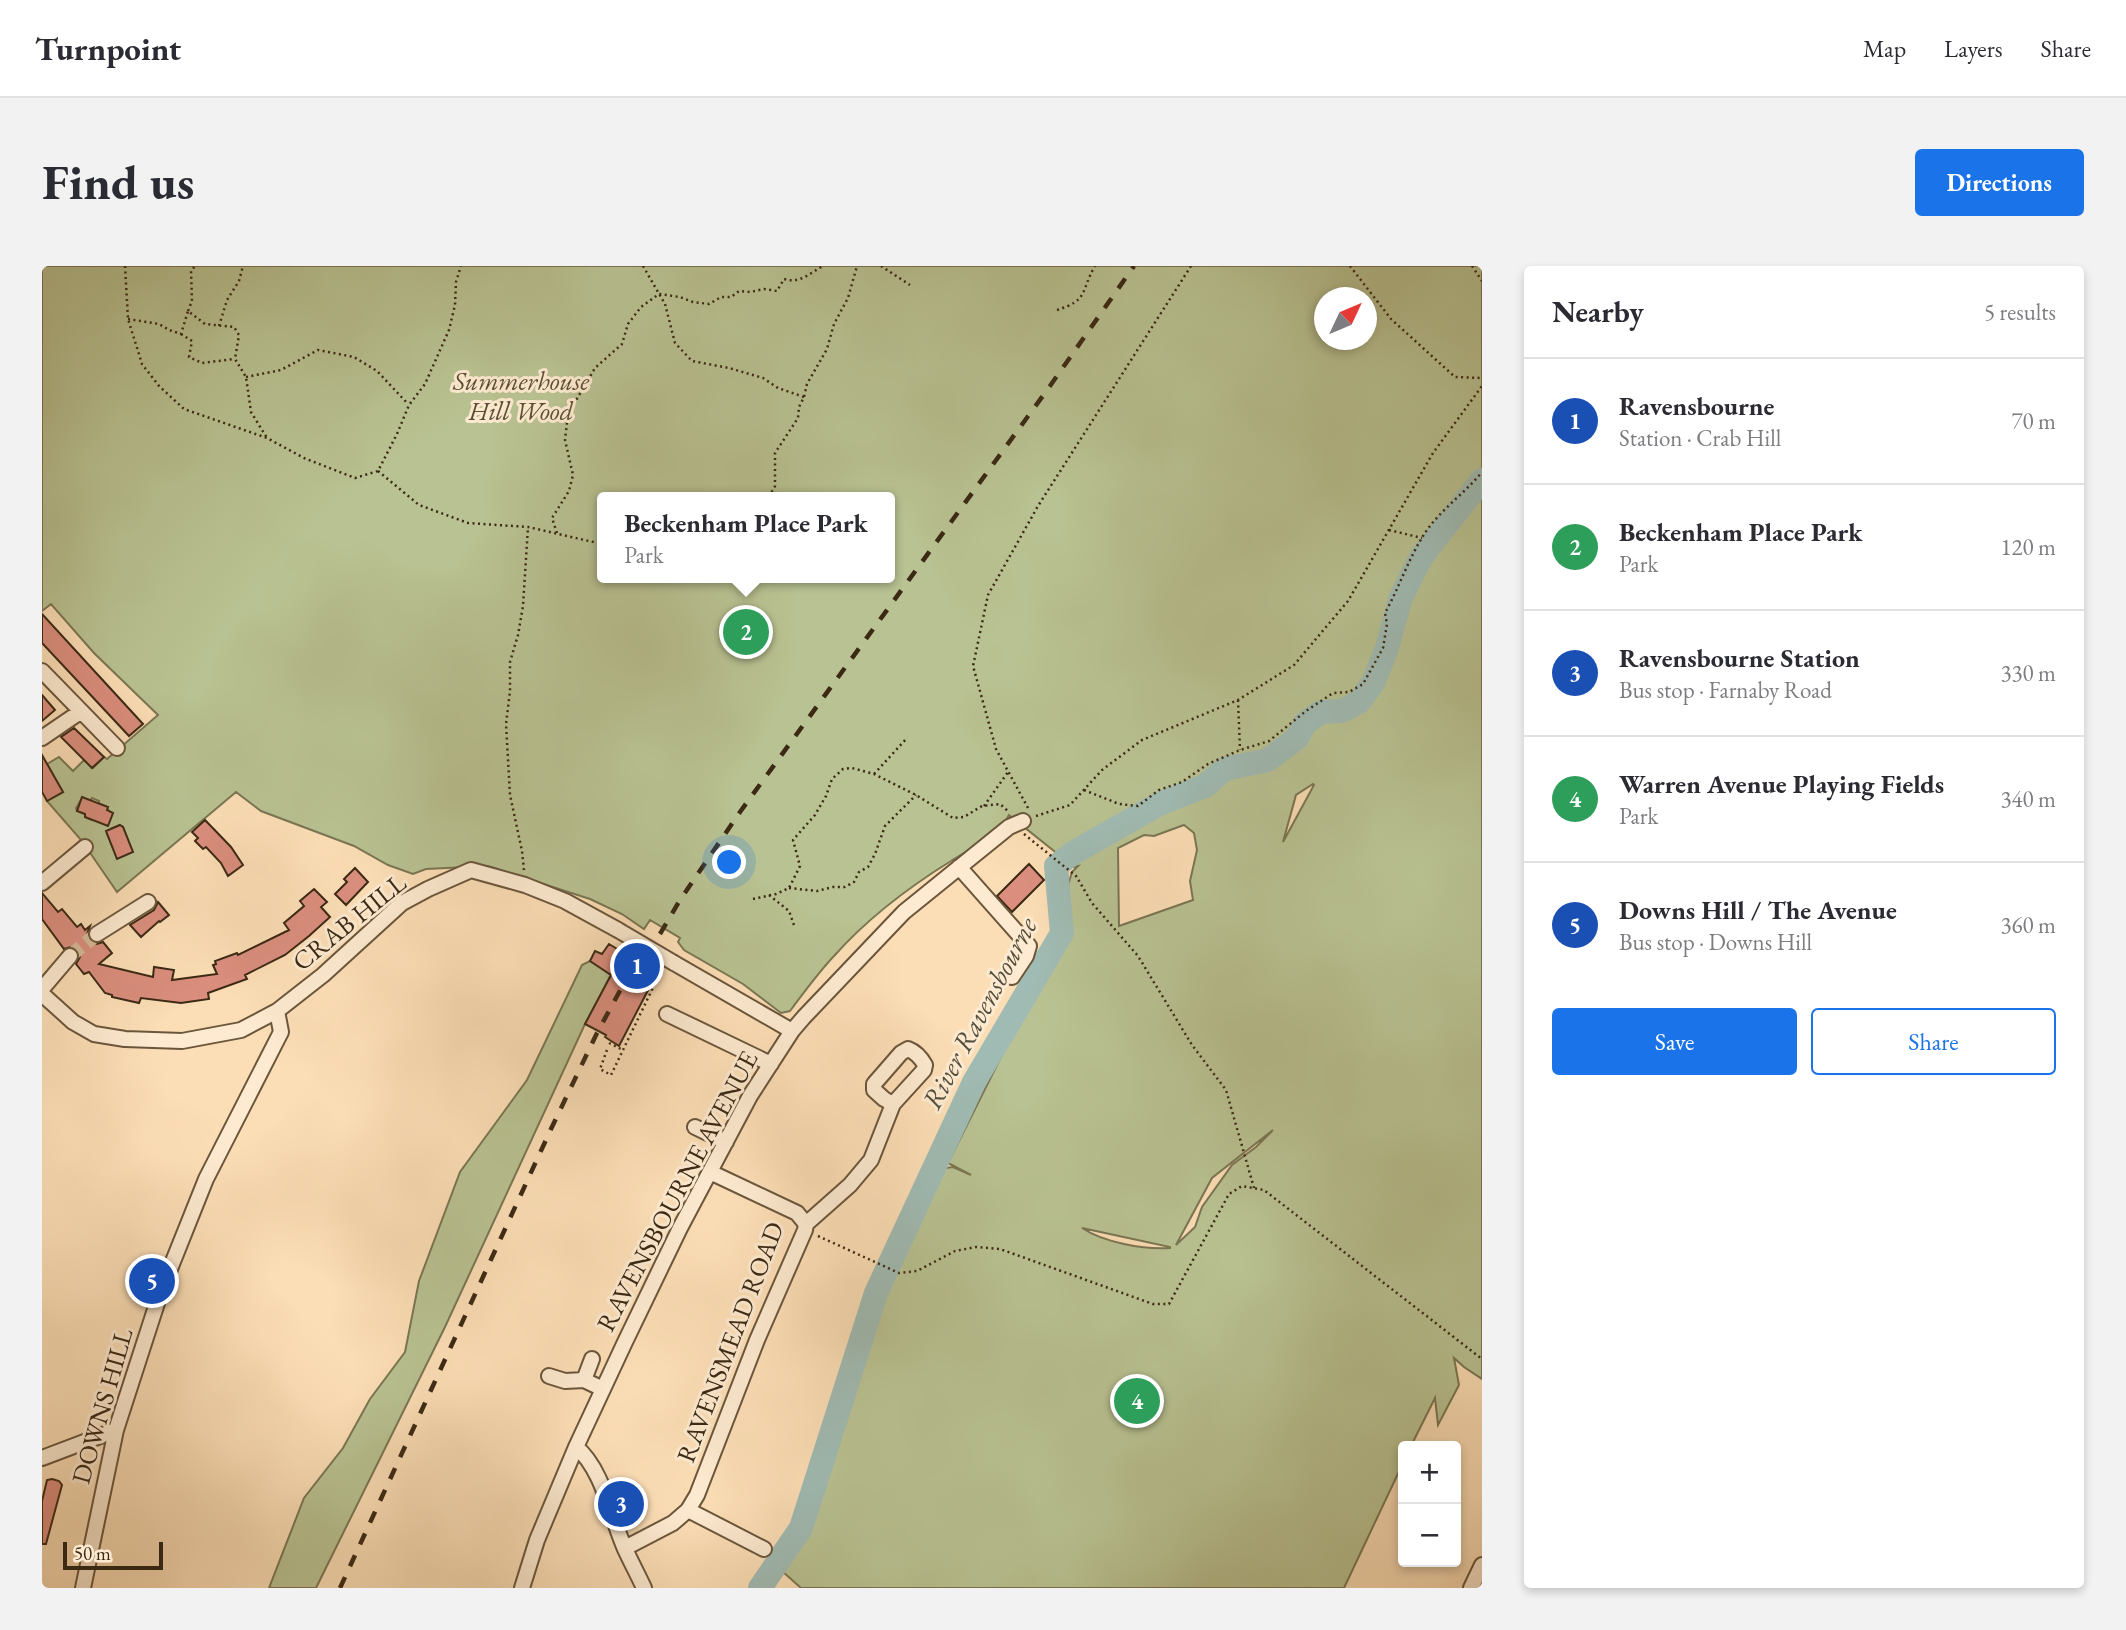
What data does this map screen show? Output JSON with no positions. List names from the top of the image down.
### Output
{
  "streets": {
    "street": [
      "CRAB HILL",
      "RAVENSBOURNE AVENUE",
      "RAVENSMEAD ROAD",
      "DOWNS HILL"
    ]
  },
  "crossings": [
    ["CRAB HILL", "RAVENSBOURNE AVENUE"],
    ["CRAB HILL", "DOWNS HILL"],
    ["RAVENSBOURNE AVENUE", "RAVENSMEAD ROAD"]
  ],
  "water": ["River Ravensbourne"],
  "parks": ["Summerhouse Hill Wood"],
  "scale_bar": "50 m",
  "north": "top right",
  "page": {
    "header": "Turnpoint",
    "nav": ["Map", "Layers", "Share"],
    "buttons": [
      "Directions",
      ["Save", "Share"]
    ],
    "title": "Find us",
    "heading": ["Nearby", "5 results"],
    "list": [
      {
        "mark": "1",
        "name": "Ravensbourne",
        "note": "Station · Crab Hill",
        "value": "70 m"
      },
      {
        "mark": "2",
        "name": "Beckenham Place Park",
        "note": "Park",
        "value": "120 m"
      },
      {
        "mark": "3",
        "name": "Ravensbourne Station",
        "note": "Bus stop · Farnaby Road",
        "value": "330 m"
      },
      {
        "mark": "4",
        "name": "Warren Avenue Playing Fields",
        "note": "Park",
        "value": "340 m"
      },
      {
        "mark": "5",
        "name": "Downs Hill / The Avenue",
        "note": "Bus stop · Downs Hill",
        "value": "360 m"
      }
    ],
    "popup": ["Beckenham Place Park", "Park"],
    "pins": [
      "2",
      "1",
      "5",
      "4",
      "3"
    ],
    "map_buttons": ["+", "−"],
    "scale": "50 m"
  }
}
